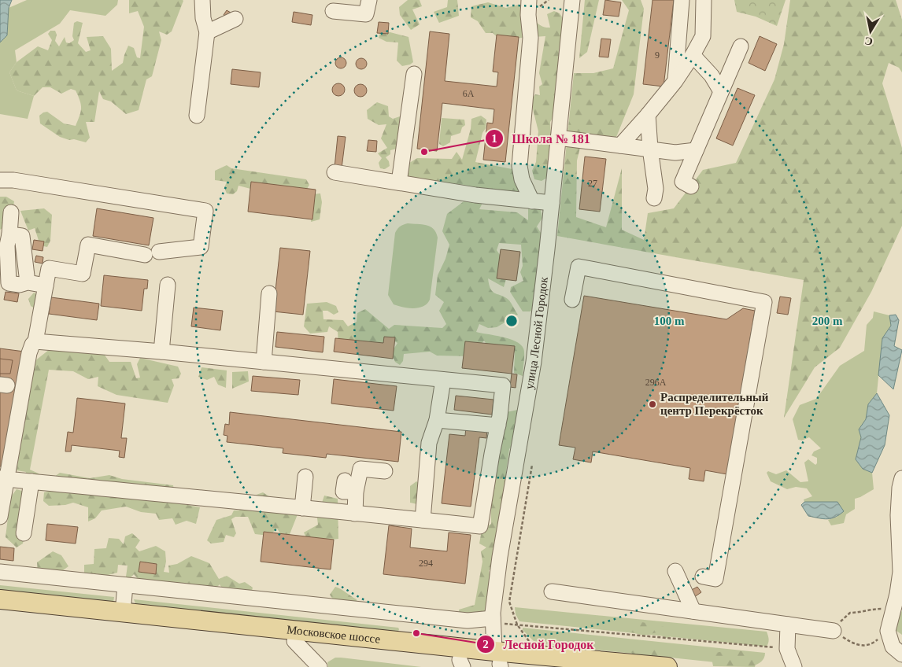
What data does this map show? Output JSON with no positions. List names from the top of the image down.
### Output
{
  "streets": {
    "main road": ["Московское шоссе"],
    "street": ["улица Лесной Городок"]
  },
  "crossings": [
    ["улица Лесной Городок", "Московское шоссе"]
  ],
  "places": ["Школа № 181", "Распределительный центр Перекрёсток", "Лесной Городок"],
  "house_numbers": [
    "9",
    "6А",
    "27",
    "296А",
    "294"
  ],
  "north": "bottom",
  "rings": ["100 m", "200 m"]
}
